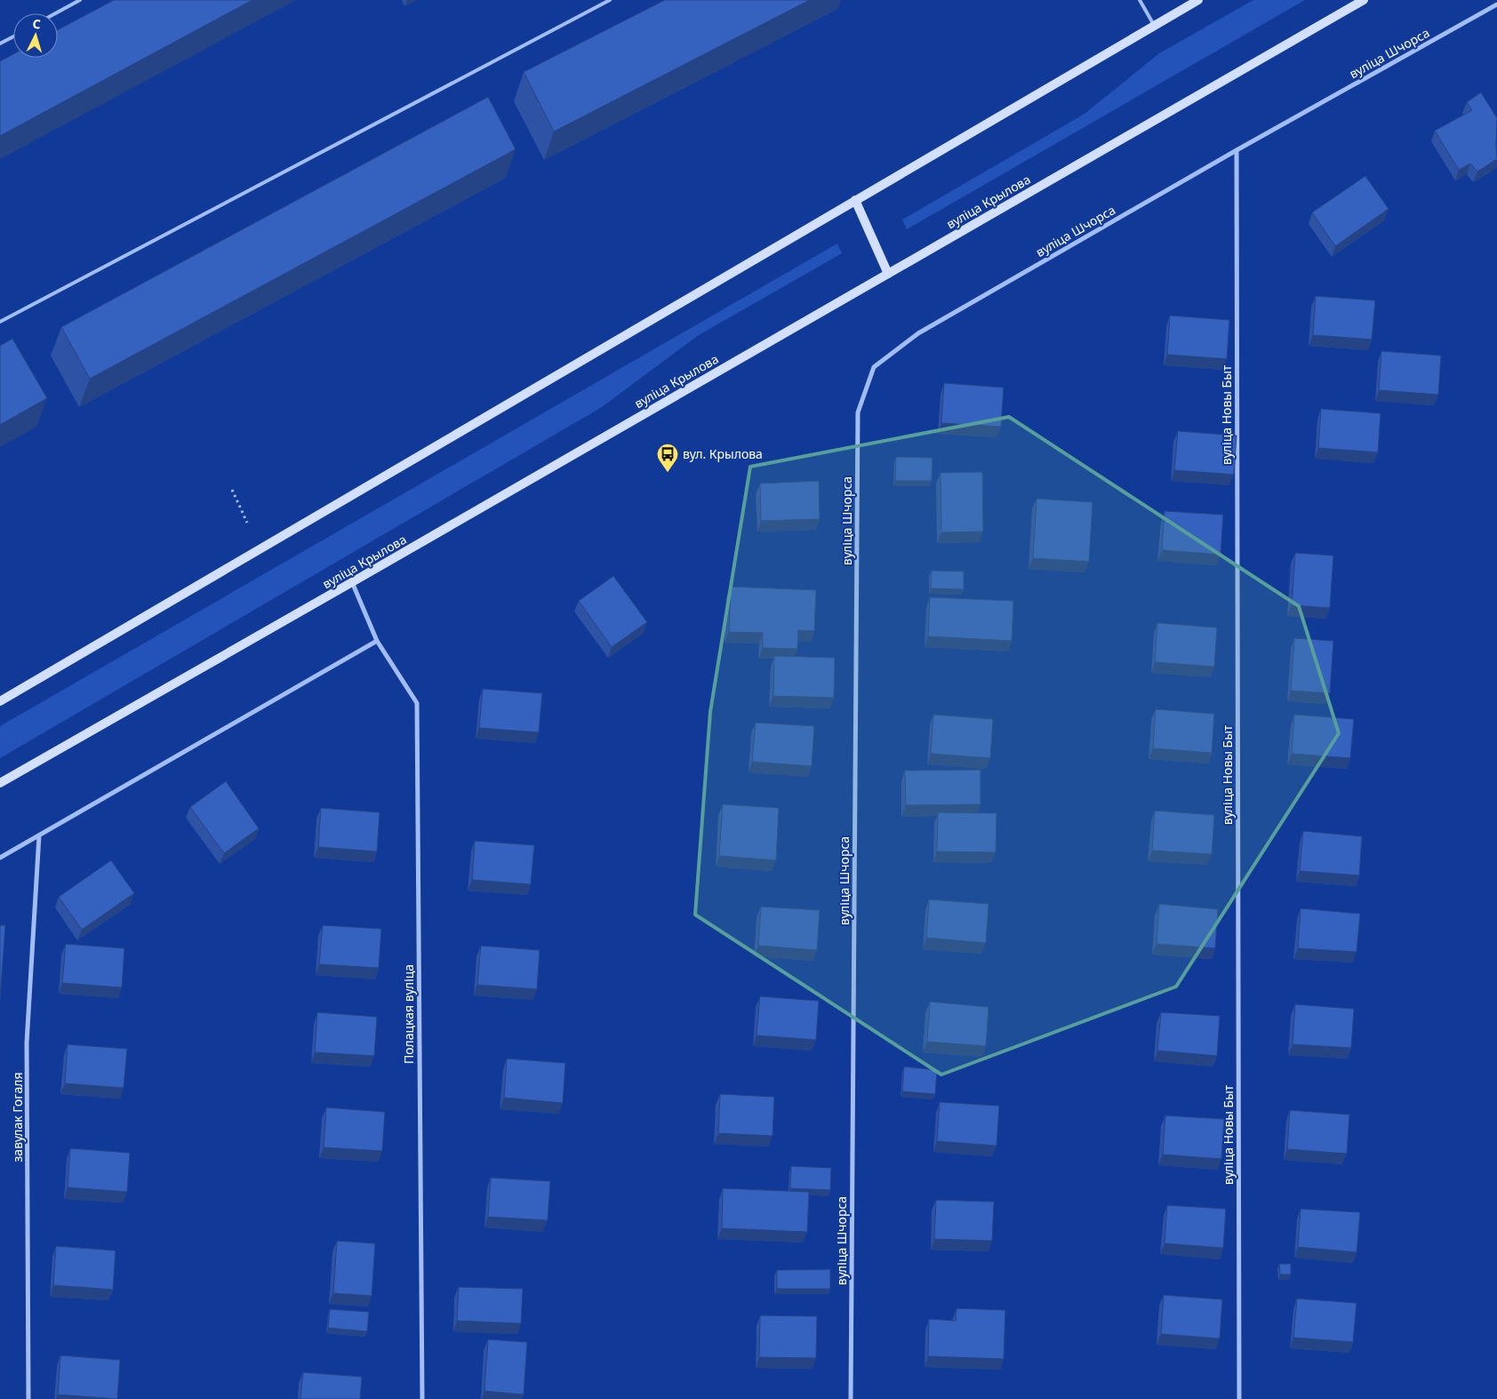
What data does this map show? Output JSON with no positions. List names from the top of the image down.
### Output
{
  "streets": {
    "main road": ["вуліца Крылова"],
    "street": [
      "вуліца Шчорса",
      "вуліца Новы Быт",
      "Полацкая вуліца",
      "завулак Гогаля"
    ]
  },
  "crossings": [
    ["вуліца Шчорса", "вуліца Новы Быт"],
    ["вуліца Крылова", "Полацкая вуліца"]
  ],
  "places": {
    "bus stop": ["вул. Крылова"]
  },
  "north": "top"
}
